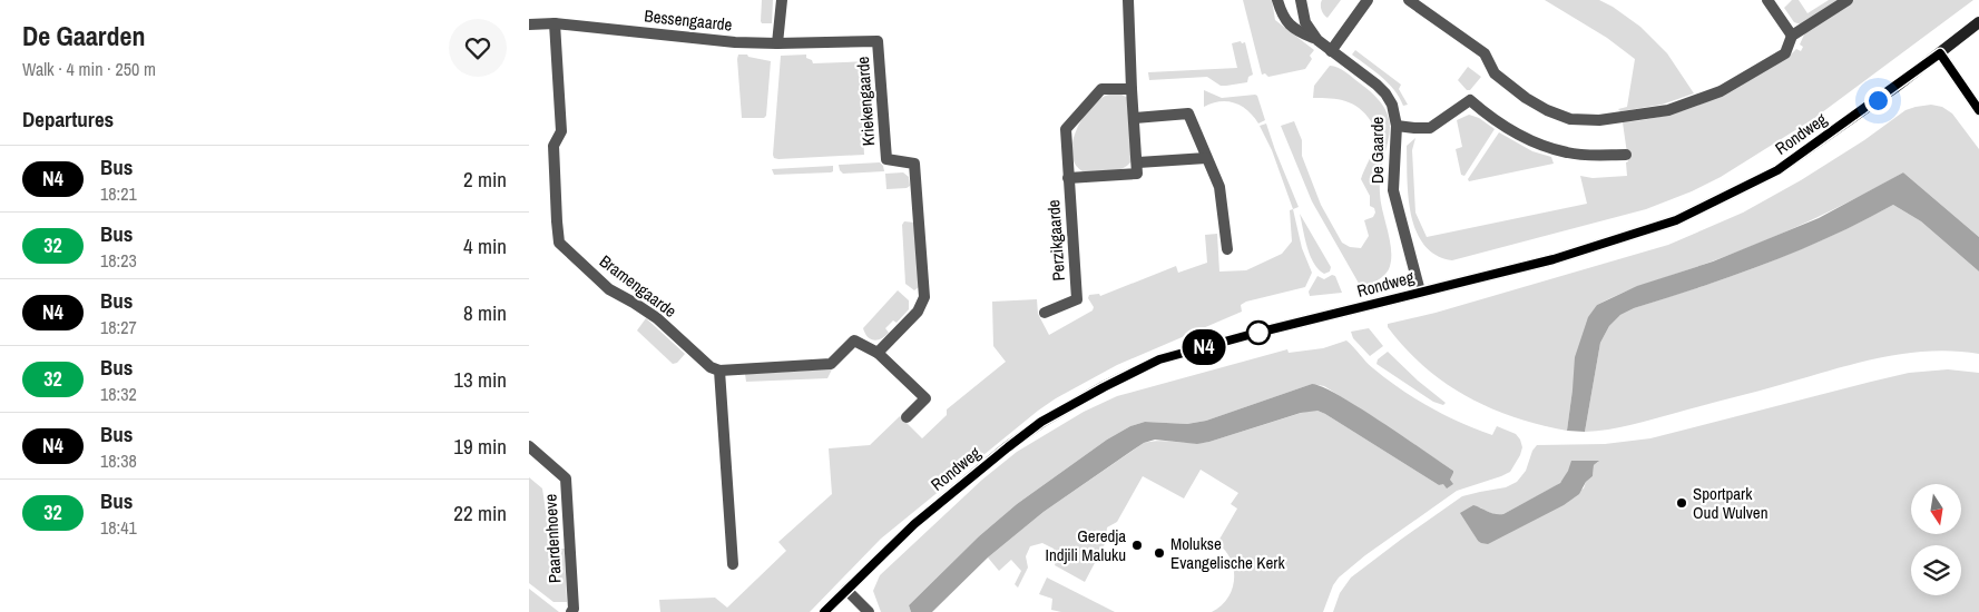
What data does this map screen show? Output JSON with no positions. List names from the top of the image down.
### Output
{
  "streets": {
    "main road": ["Rondweg"],
    "street": [
      "Bessengaarde",
      "Kriekengaarde",
      "De Gaarde",
      "Perzikgaarde",
      "Bramengaarde",
      "Paardenhoeve"
    ]
  },
  "crossings": [
    ["Bessengaarde", "Kriekengaarde"],
    ["Bessengaarde", "Bramengaarde"],
    ["Rondweg", "De Gaarde"]
  ],
  "places": ["Sportpark Oud Wulven", "Geredja Indjili Maluku", "Molukse Evangelische Kerk"],
  "lines": ["bus line N4"],
  "north": "bottom",
  "page": {
    "heading": [
      ["De Gaarden", "Walk · 4 min · 250 m"],
      "Departures"
    ],
    "on_map": "N4",
    "list": [
      {
        "mark": "N4",
        "name": "Bus",
        "note": "18:21",
        "value": "2 min"
      },
      {
        "mark": "32",
        "name": "Bus",
        "note": "18:23",
        "value": "4 min"
      },
      {
        "mark": "N4",
        "name": "Bus",
        "note": "18:27",
        "value": "8 min"
      },
      {
        "mark": "32",
        "name": "Bus",
        "note": "18:32",
        "value": "13 min"
      },
      {
        "mark": "N4",
        "name": "Bus",
        "note": "18:38",
        "value": "19 min"
      },
      {
        "mark": "32",
        "name": "Bus",
        "note": "18:41",
        "value": "22 min"
      }
    ]
  }
}
